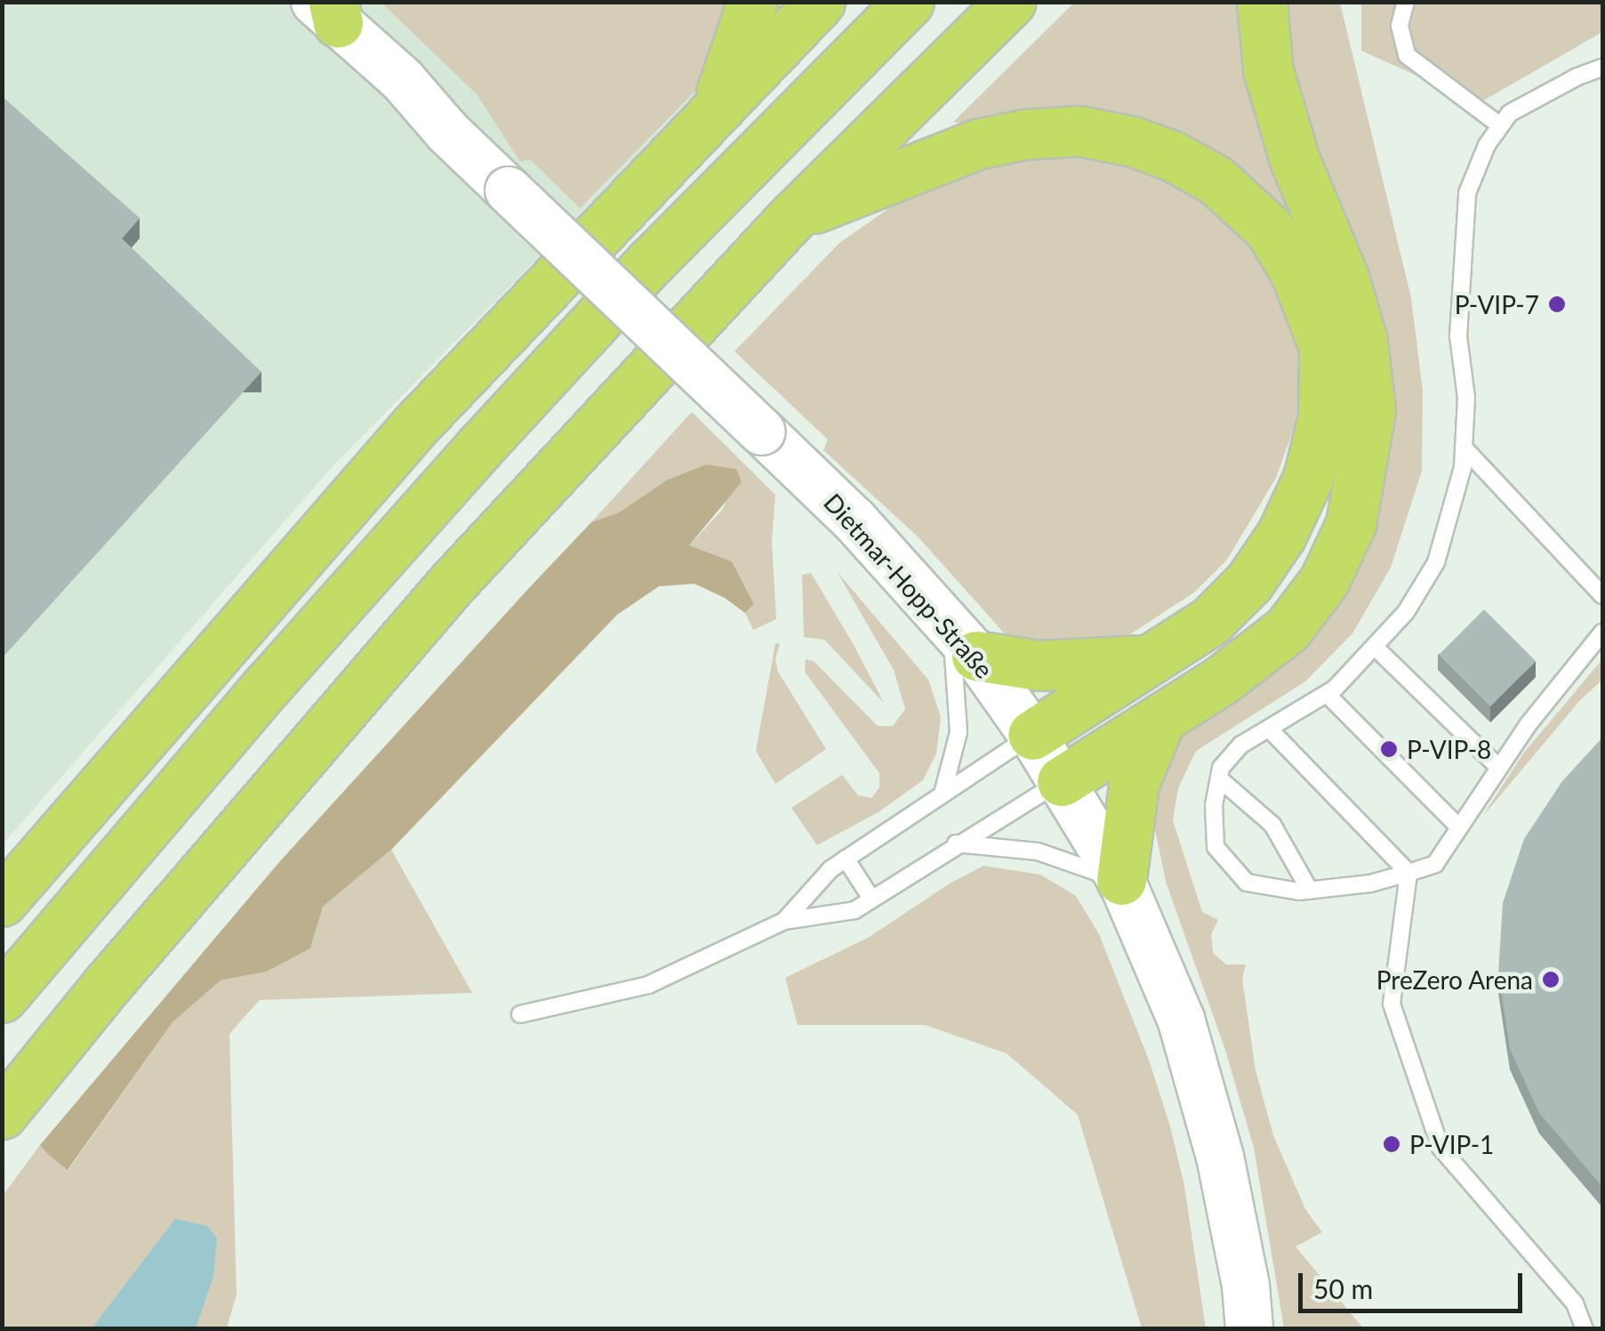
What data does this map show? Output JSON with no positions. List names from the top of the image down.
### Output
{
  "streets": {
    "street": ["Dietmar-Hopp-Straße"]
  },
  "places": [
    "P-VIP-7",
    "P-VIP-8",
    "PreZero Arena",
    "P-VIP-1"
  ],
  "scale_bar": "50 m"
}
